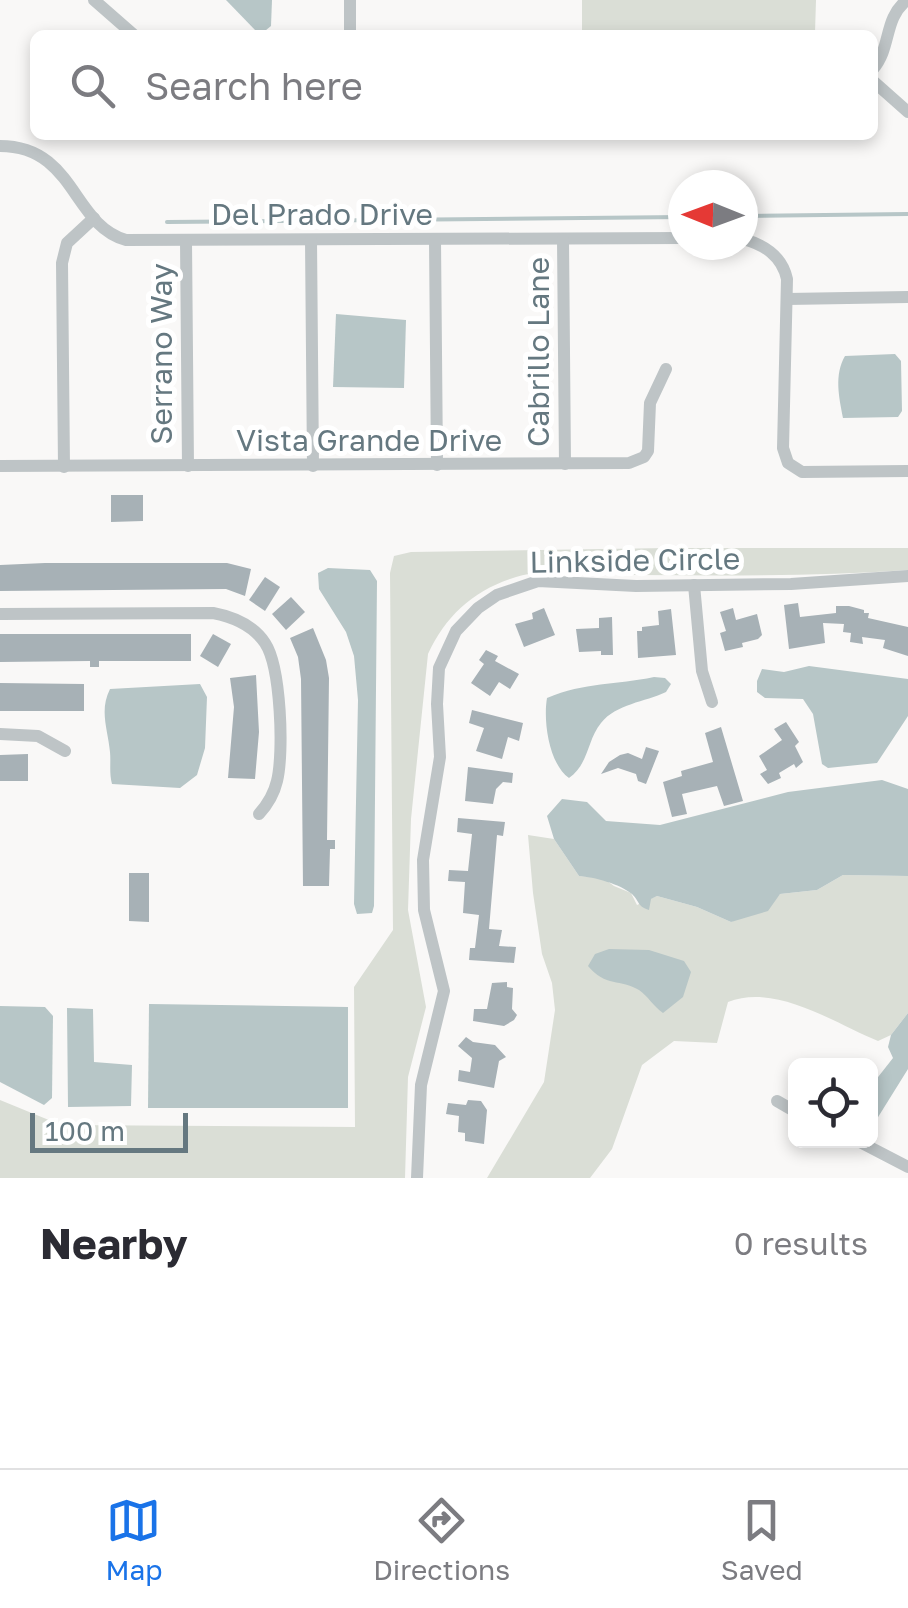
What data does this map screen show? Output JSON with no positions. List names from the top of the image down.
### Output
{
  "streets": {
    "street": [
      "Del Prado Drive",
      "Cabrillo Lane",
      "Serrano Way",
      "Vista Grande Drive",
      "Linkside Circle"
    ]
  },
  "crossings": [
    ["Del Prado Drive", "Cabrillo Lane"],
    ["Del Prado Drive", "Serrano Way"],
    ["Cabrillo Lane", "Vista Grande Drive"],
    ["Serrano Way", "Vista Grande Drive"]
  ],
  "scale_bar": "100 m",
  "north": "left",
  "page": {
    "search": "Search here",
    "scale": "100 m",
    "heading": ["Nearby", "0 results"],
    "nav": ["Map", "Directions", "Saved"]
  }
}
